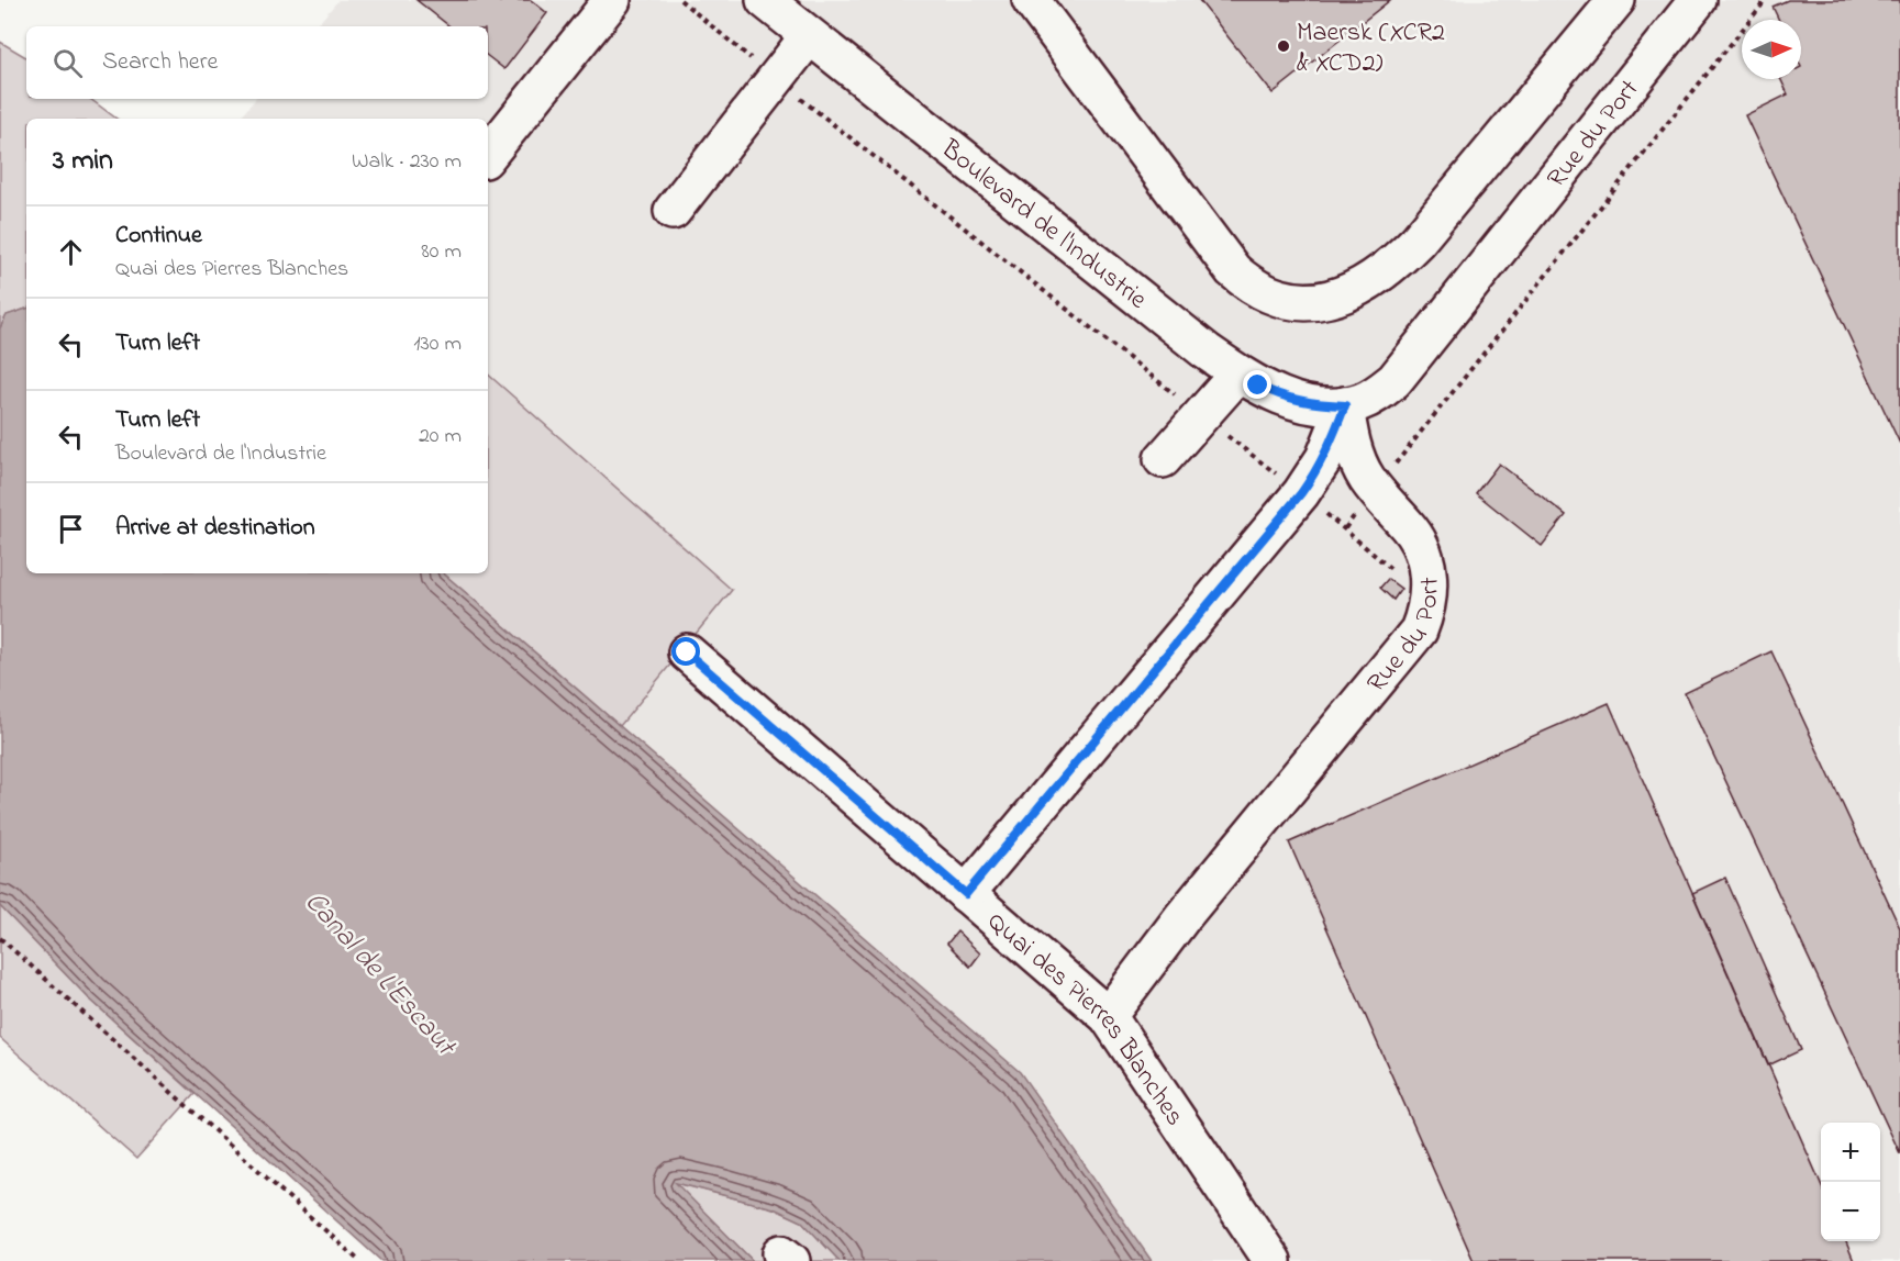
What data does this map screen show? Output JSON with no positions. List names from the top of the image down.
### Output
{
  "streets": {
    "street": ["Rue du Port", "Boulevard de l'Industrie", "Quai des Pierres Blanches"]
  },
  "crossings": [
    ["Rue du Port", "Boulevard de l'Industrie"],
    ["Rue du Port", "Quai des Pierres Blanches"]
  ],
  "water": ["Canal de L'Escaut"],
  "places": ["Maersk (XCR2 & XCD2)"],
  "north": "right",
  "page": {
    "search": "Search here",
    "heading": ["3 min", "Walk · 230 m"],
    "list": [
      ["Continue", "Quai des Pierres Blanches", "80 m"],
      ["Turn left", "130 m"],
      ["Turn left", "Boulevard de l'Industrie", "20 m"],
      "Arrive at destination"
    ],
    "map_buttons": ["+", "−"]
  }
}
